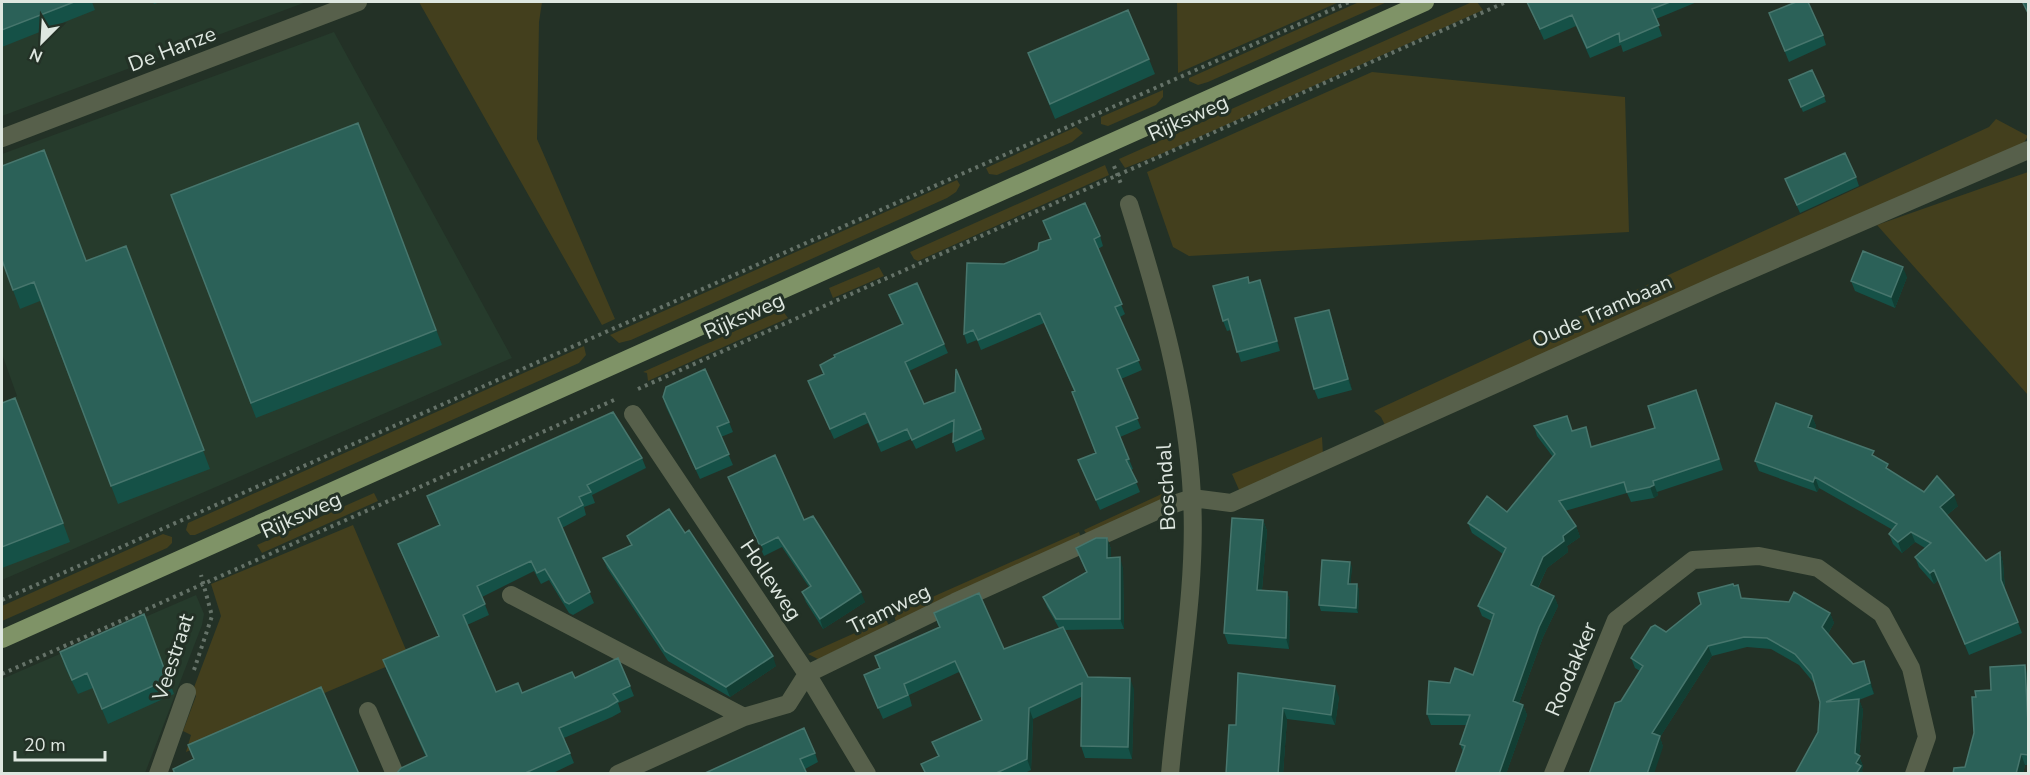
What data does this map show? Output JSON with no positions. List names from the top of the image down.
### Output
{
  "streets": {
    "main road": ["Rijksweg"],
    "street": [
      "De Hanze",
      "Oude Trambaan",
      "Boschdal",
      "Holleweg",
      "Tramweg",
      "Veestraat",
      "Roodakker"
    ]
  },
  "crossings": [
    ["Rijksweg", "Veestraat"],
    ["Oude Trambaan", "Boschdal"],
    ["Oude Trambaan", "Tramweg"],
    ["Boschdal", "Tramweg"],
    ["Holleweg", "Tramweg"]
  ],
  "scale_bar": "20 m",
  "north": "bottom left"
}
